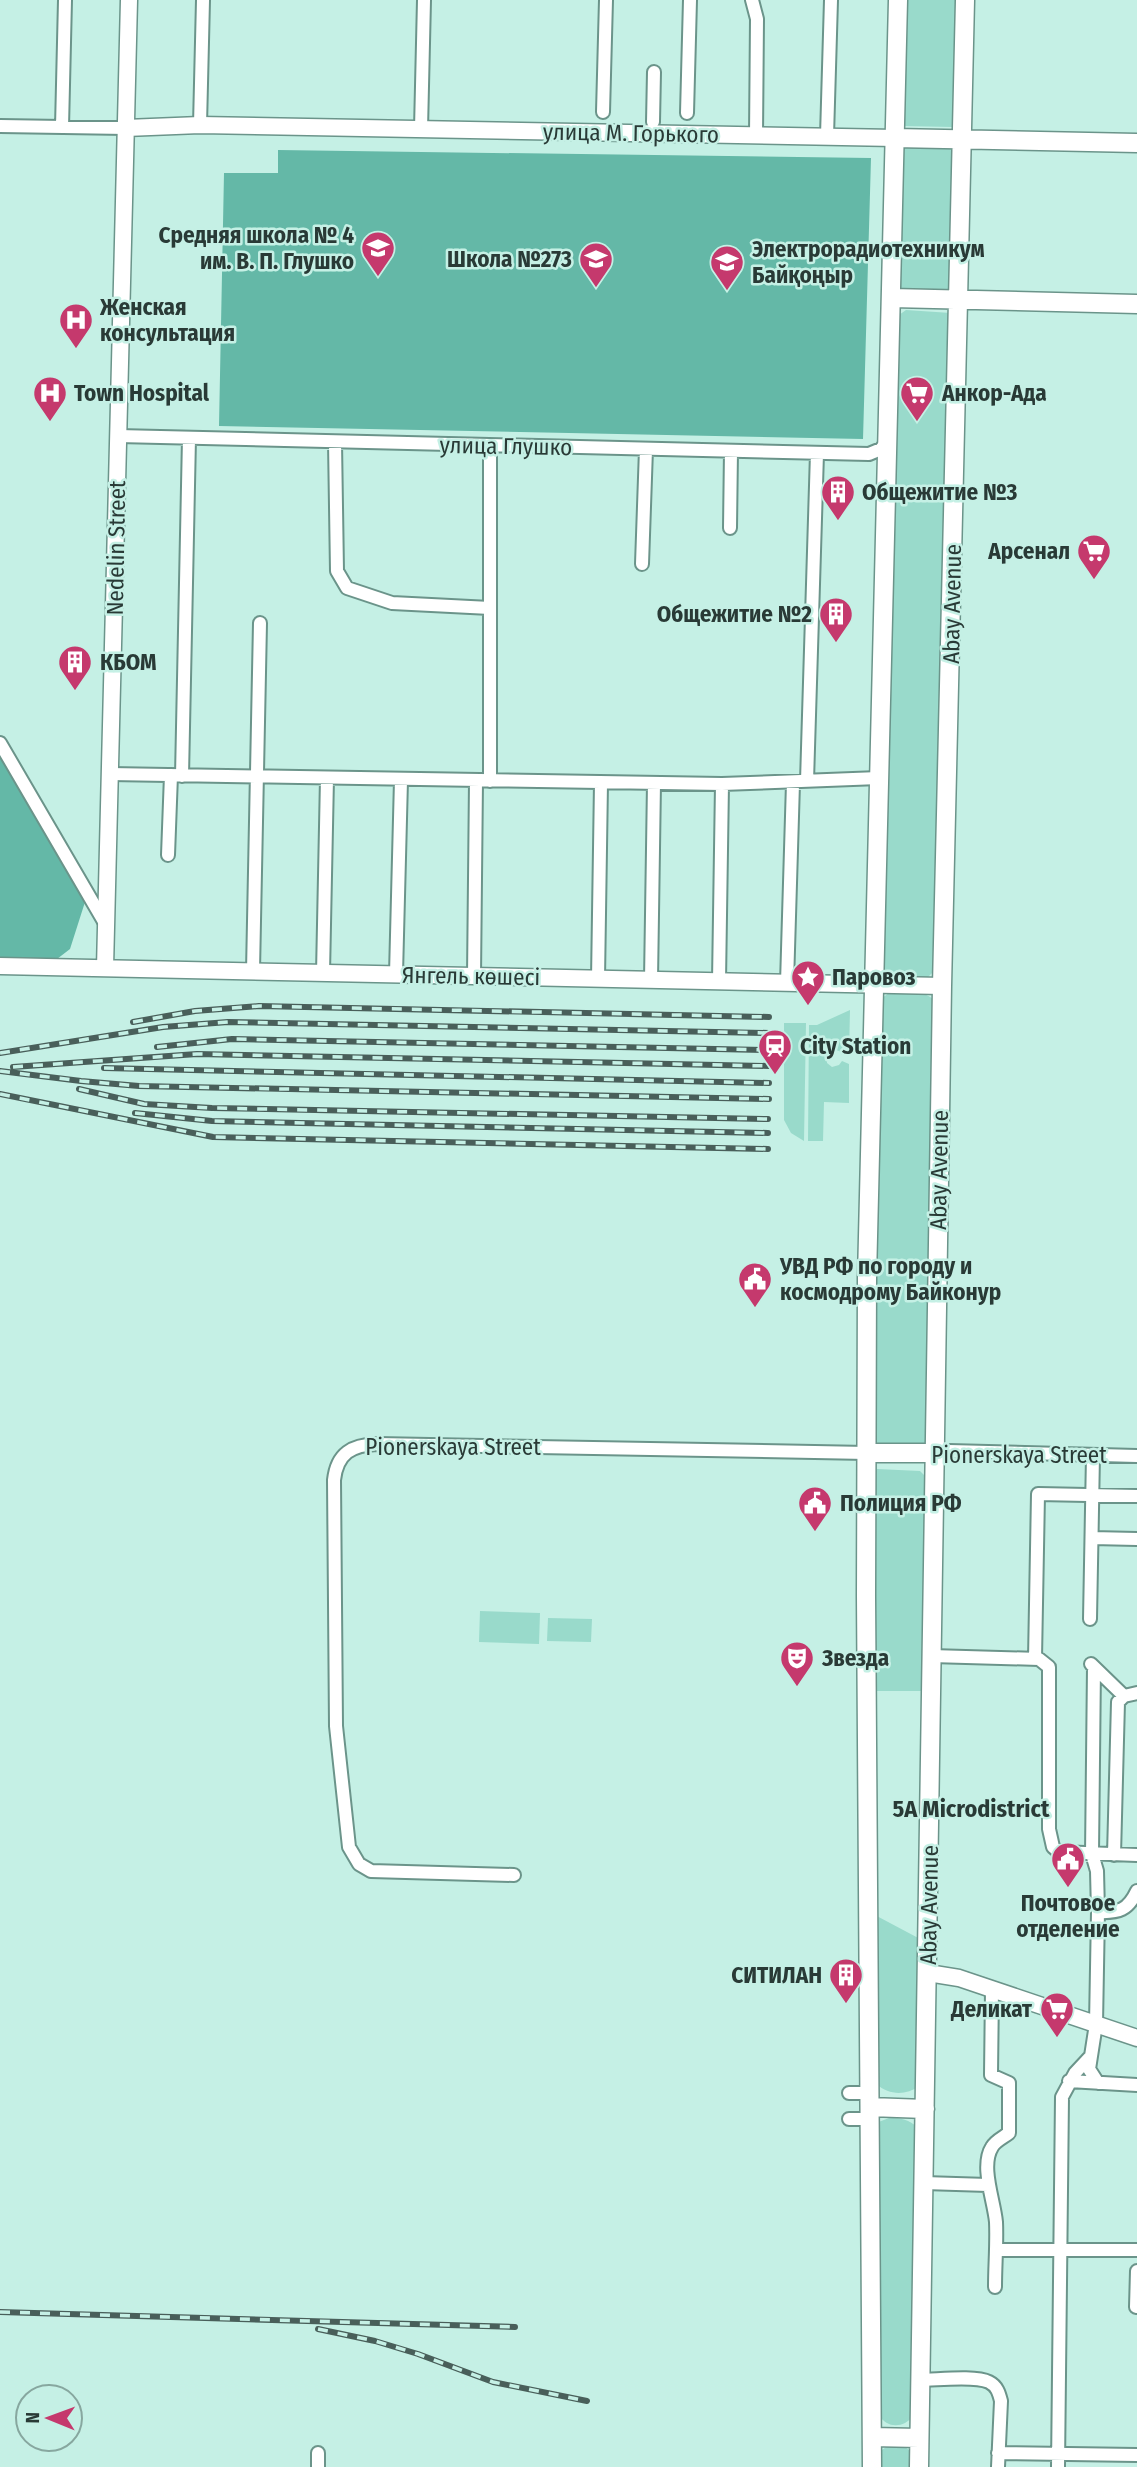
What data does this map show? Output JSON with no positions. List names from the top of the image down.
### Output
{
  "streets": {
    "main road": ["улица М. Горького", "Abay Avenue", "Pionerskaya Street"],
    "street": ["улица Глушко", "Nedelin Street", "Янгель көшесі"]
  },
  "crossings": [
    ["улица М. Горького", "Nedelin Street"],
    ["улица М. Горького", "Abay Avenue"],
    ["улица Глушко", "Nedelin Street"],
    ["Nedelin Street", "Янгель көшесі"],
    ["Abay Avenue", "Янгель көшесі"],
    ["Abay Avenue", "Pionerskaya Street"]
  ],
  "districts": ["5A Microdistrict"],
  "places": {
    "school or university": ["Средняя школа № 4 им. В. П. Глушко", "Школа №273", "Электрорадиотехникум Байқоңыр"],
    "hospital": ["Женская консультация", "Town Hospital"],
    "supermarket": ["Анкор-Ада", "Арсенал", "Деликат"],
    "building": [
      "Общежитие №3",
      "Общежитие №2",
      "КБОМ",
      "СИТИЛАН"
    ],
    "place": ["Паровоз"],
    "station": ["City Station"],
    "public building": ["УВД РФ по городу и космодрому Байконур", "Полиция РФ", "Почтовое отделение"],
    "theatre": ["Звезда"]
  },
  "north": "left"
}
